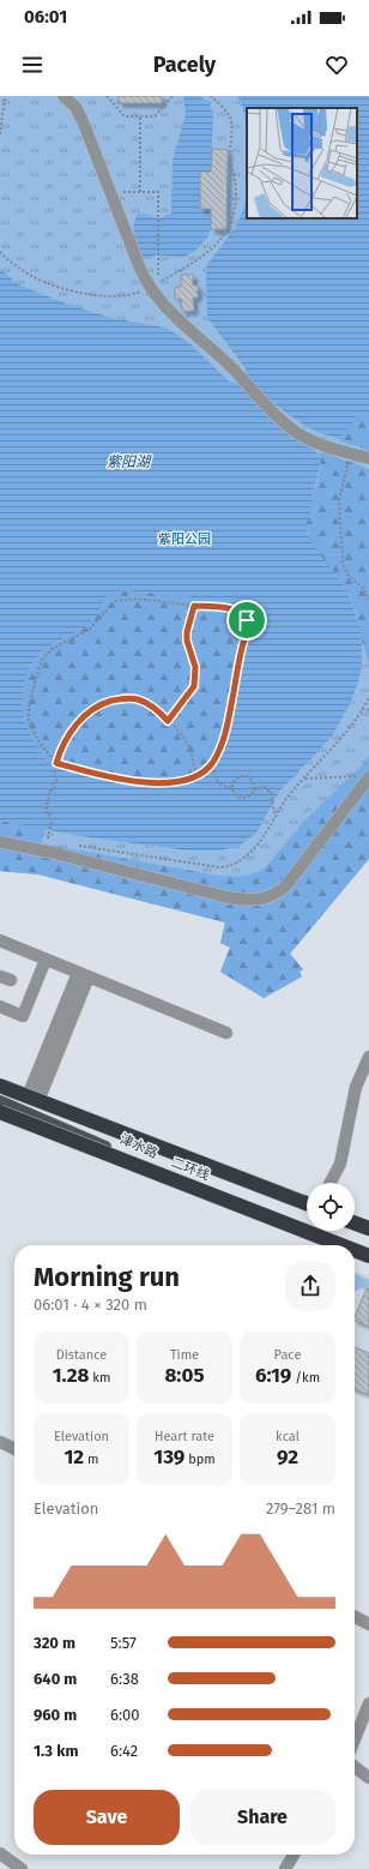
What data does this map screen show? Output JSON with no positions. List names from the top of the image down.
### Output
{
  "streets": {
    "highway": ["二环线"],
    "main road": ["津水路"]
  },
  "water": ["紫阳湖"],
  "parks": ["紫阳公园"],
  "page": {
    "status": "06:01",
    "header": "Pacely",
    "heading": ["Morning run", "06:01 · 4 × 320 m"],
    "stats": [
      ["Distance", "1.28 km"],
      ["Time", "8:05"],
      ["Pace", "6:19 /km"],
      ["Elevation", "12 m"],
      ["Heart rate", "139 bpm"],
      ["kcal", "92"]
    ],
    "chart": ["Elevation", "279–281 m"],
    "list": [
      {
        "name": "320 m",
        "note": "5:57"
      },
      {
        "name": "640 m",
        "note": "6:38"
      },
      {
        "name": "960 m",
        "note": "6:00"
      },
      {
        "name": "1.3 km",
        "note": "6:42"
      }
    ],
    "buttons": ["Save", "Share"]
  }
}
